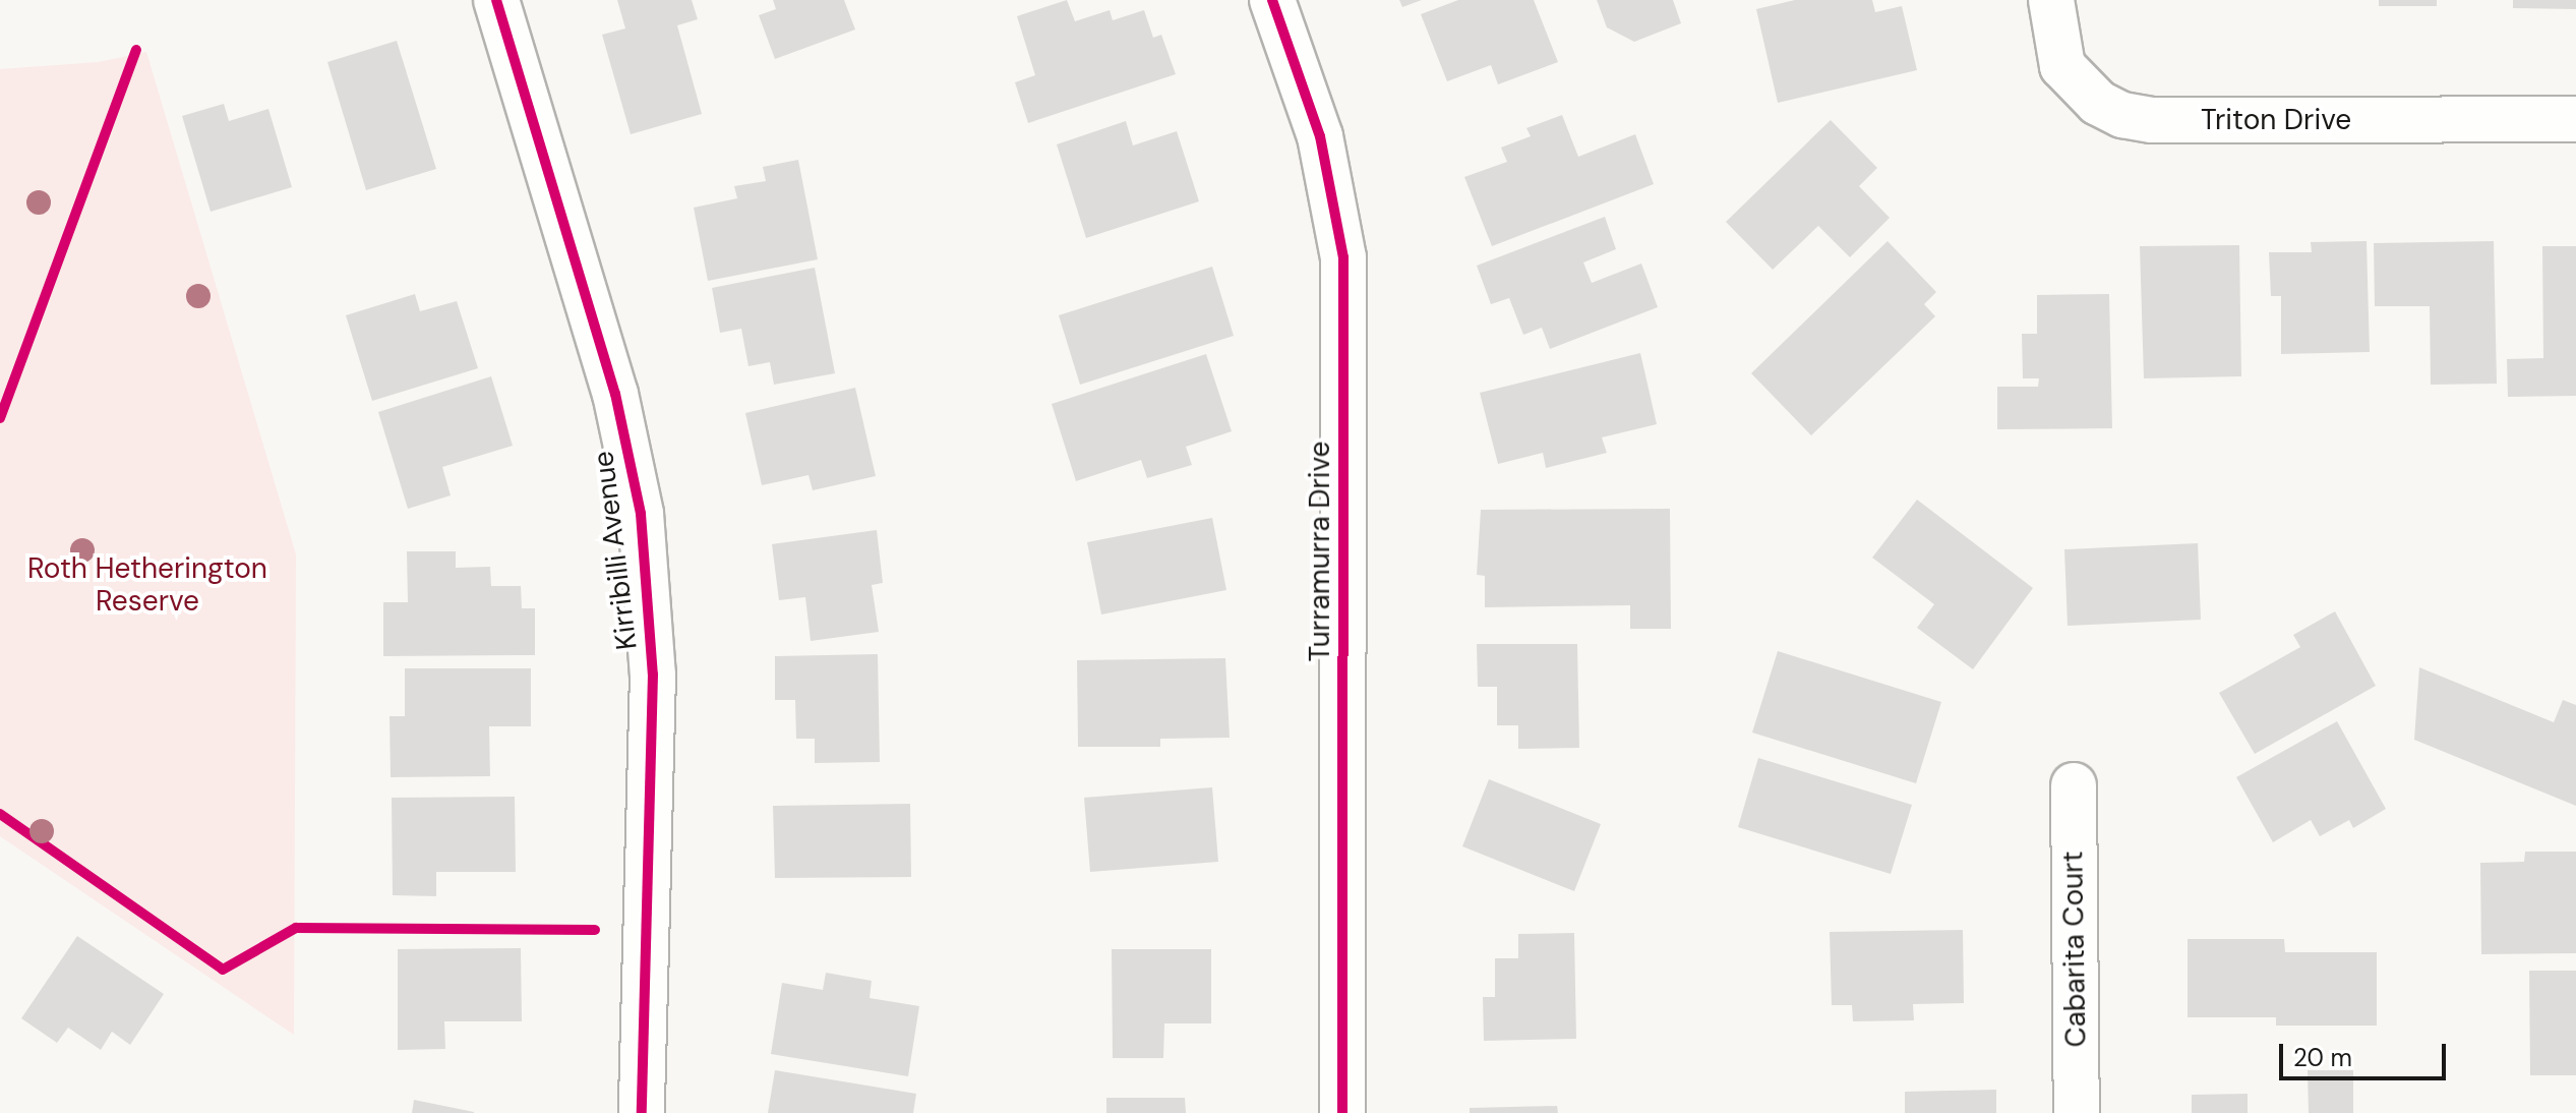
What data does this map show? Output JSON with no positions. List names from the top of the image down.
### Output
{
  "streets": {
    "street": [
      "Triton Drive",
      "Kirribilli Avenue",
      "Turramurra Drive",
      "Cabarita Court"
    ]
  },
  "parks": ["Roth Hetherington Reserve"],
  "scale_bar": "20 m"
}
